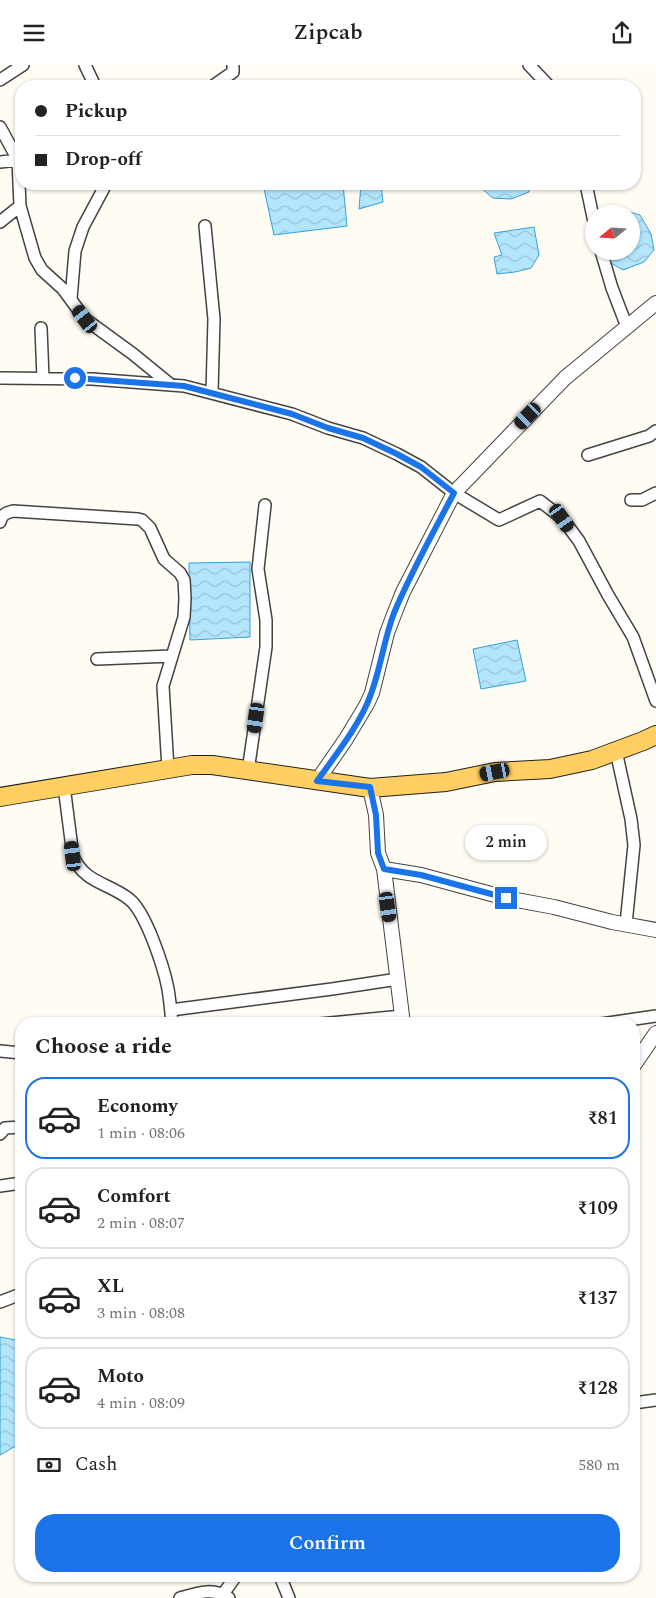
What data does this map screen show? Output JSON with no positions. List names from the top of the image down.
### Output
{
  "north": "left",
  "page": {
    "header": "Zipcab",
    "banner": ["Pickup", "Drop-off"],
    "bubble": "2 min",
    "heading": "Choose a ride",
    "list": [
      {
        "name": "Economy",
        "note": "1 min · 08:06",
        "value": "₹81"
      },
      {
        "name": "Comfort",
        "note": "2 min · 08:07",
        "value": "₹109"
      },
      {
        "name": "XL",
        "note": "3 min · 08:08",
        "value": "₹137"
      },
      {
        "name": "Moto",
        "note": "4 min · 08:09",
        "value": "₹128"
      }
    ],
    "pay": ["Cash", "580 m"],
    "buttons": "Confirm"
  }
}
